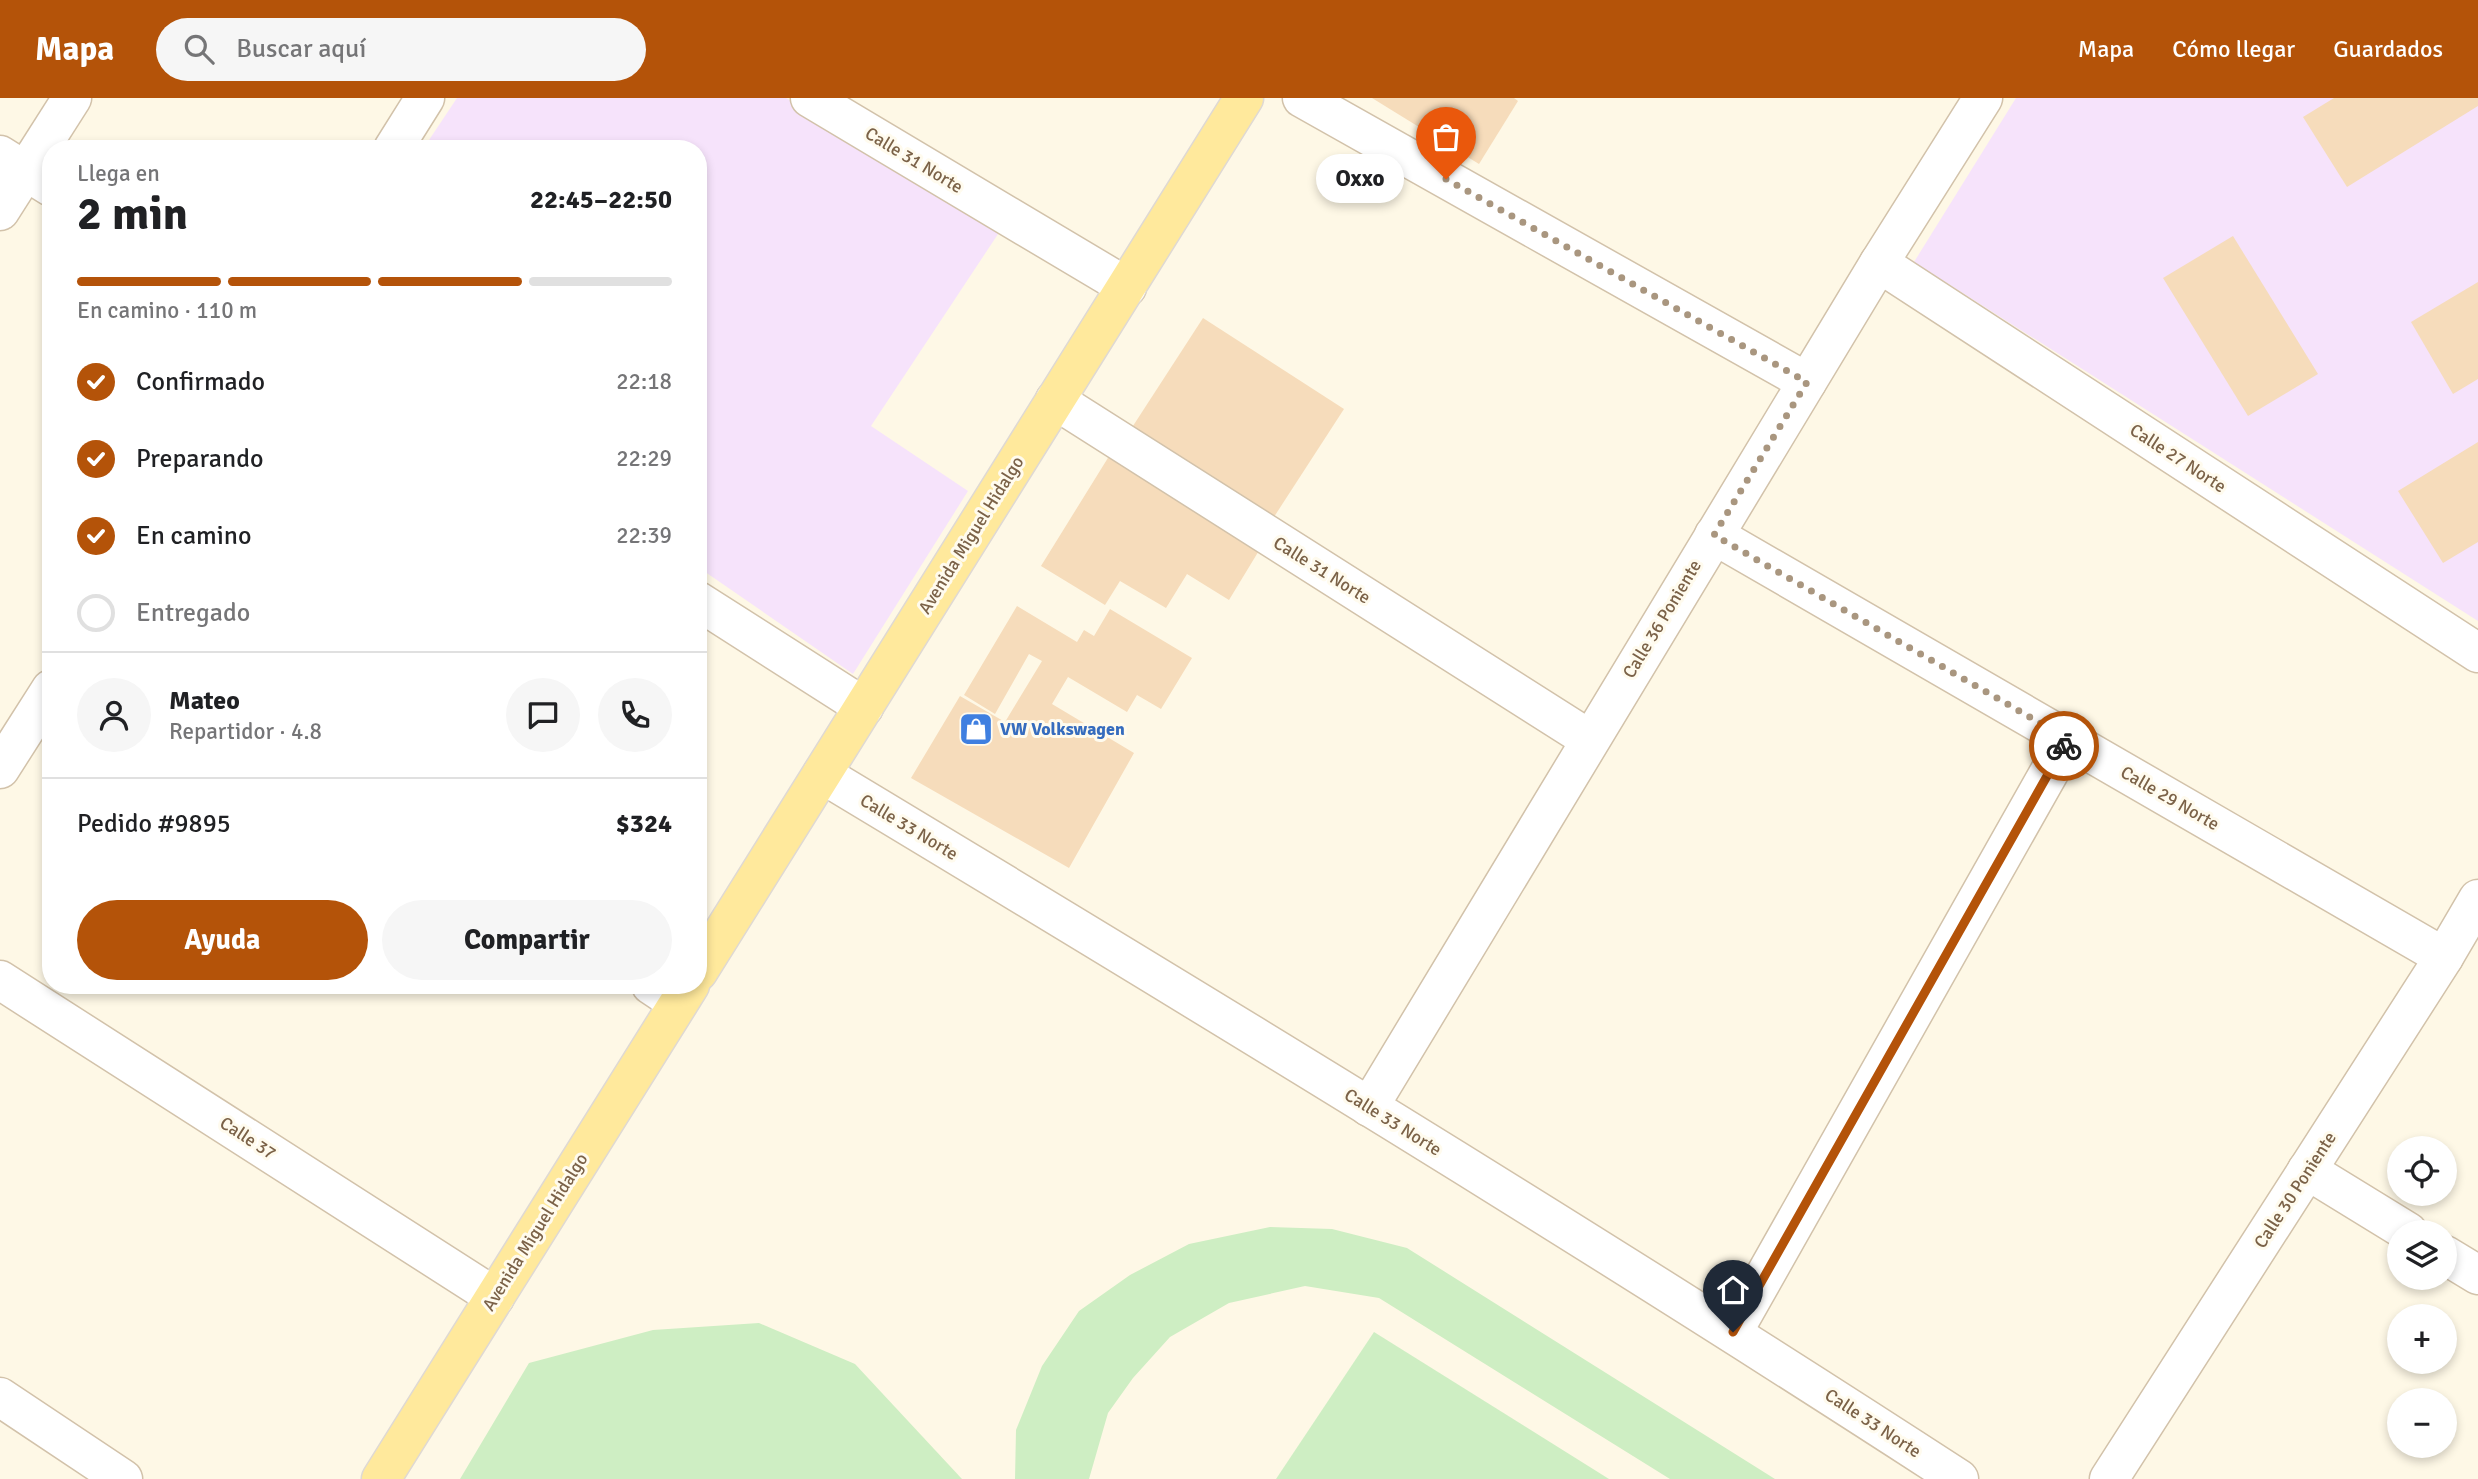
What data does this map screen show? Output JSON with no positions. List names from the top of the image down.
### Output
{
  "streets": {
    "main road": ["Avenida Miguel Hidalgo"],
    "street": [
      "Calle 31 Norte",
      "Calle 27 Norte",
      "Calle 36 Poniente",
      "Calle 29 Norte",
      "Calle 33 Norte",
      "Calle 37",
      "Calle 30 Poniente"
    ]
  },
  "crossings": [
    ["Calle 31 Norte", "Avenida Miguel Hidalgo"],
    ["Calle 31 Norte", "Calle 36 Poniente"],
    ["Calle 27 Norte", "Calle 36 Poniente"],
    ["Avenida Miguel Hidalgo", "Calle 33 Norte"],
    ["Avenida Miguel Hidalgo", "Calle 37"],
    ["Calle 36 Poniente", "Calle 29 Norte"],
    ["Calle 36 Poniente", "Calle 33 Norte"],
    ["Calle 29 Norte", "Calle 30 Poniente"]
  ],
  "places": {
    "other": ["Oxxo"],
    "shop": ["VW Volkswagen"]
  },
  "page": {
    "header": "Mapa",
    "search": "Buscar aquí",
    "nav": ["Mapa", "Cómo llegar", "Guardados"],
    "heading": ["2 min", "Llega en", "22:45–22:50"],
    "panel": [
      "Mateo",
      "Repartidor · 4.8",
      "Pedido #9895",
      "$324"
    ],
    "bubble": "Oxxo",
    "bar": "En camino · 110 m",
    "list": [
      ["Confirmado", "22:18"],
      ["Preparando", "22:29"],
      ["En camino", "22:39"],
      "Entregado"
    ],
    "buttons": ["Ayuda", "Compartir"],
    "map_buttons": ["+", "−"]
  }
}
